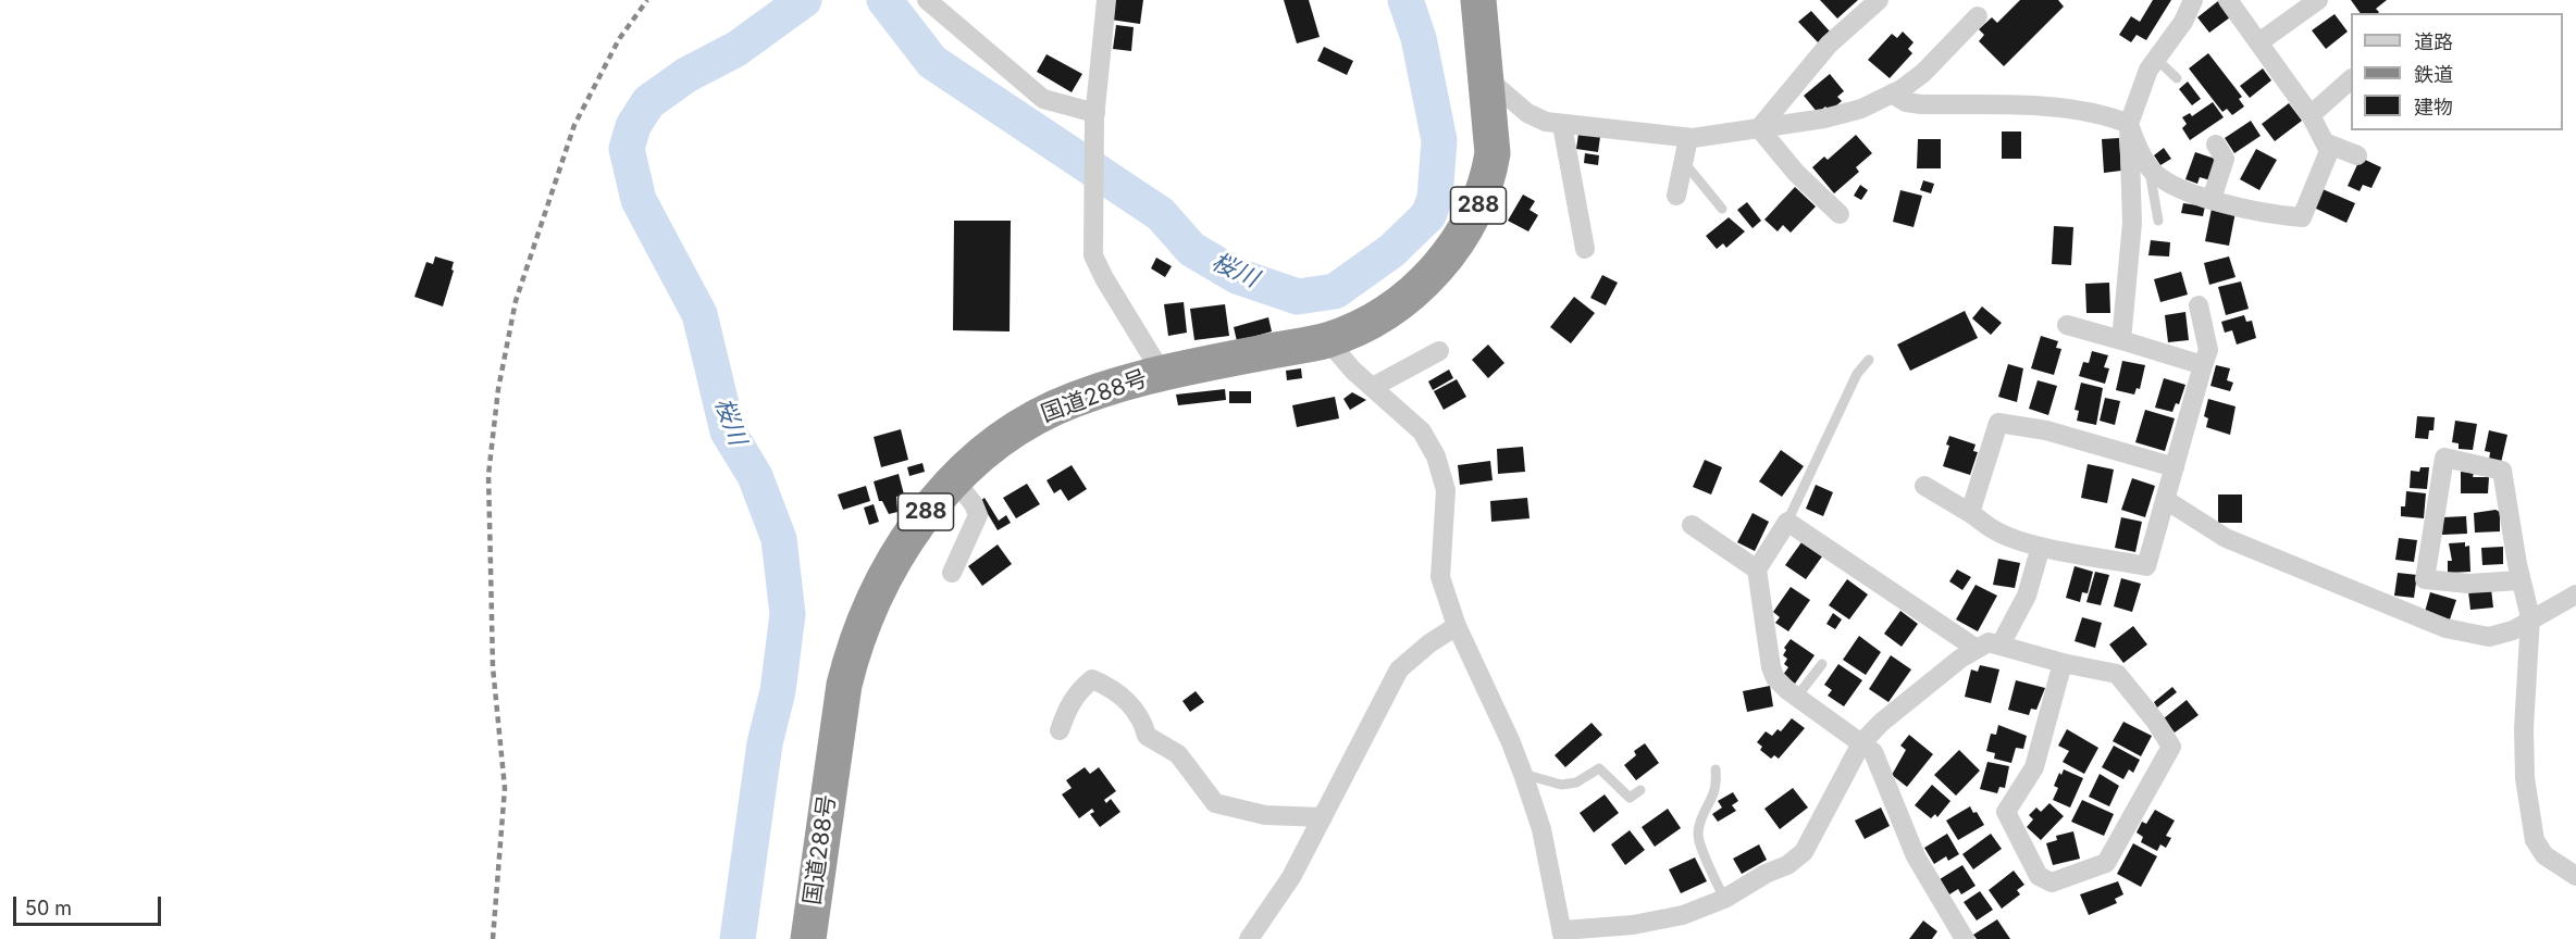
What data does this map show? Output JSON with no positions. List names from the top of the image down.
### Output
{
  "streets": {
    "highway": ["288", "国道288号"]
  },
  "water": ["桜川"],
  "legend": ["道路", "鉄道", "建物"],
  "scale_bar": "50 m"
}
